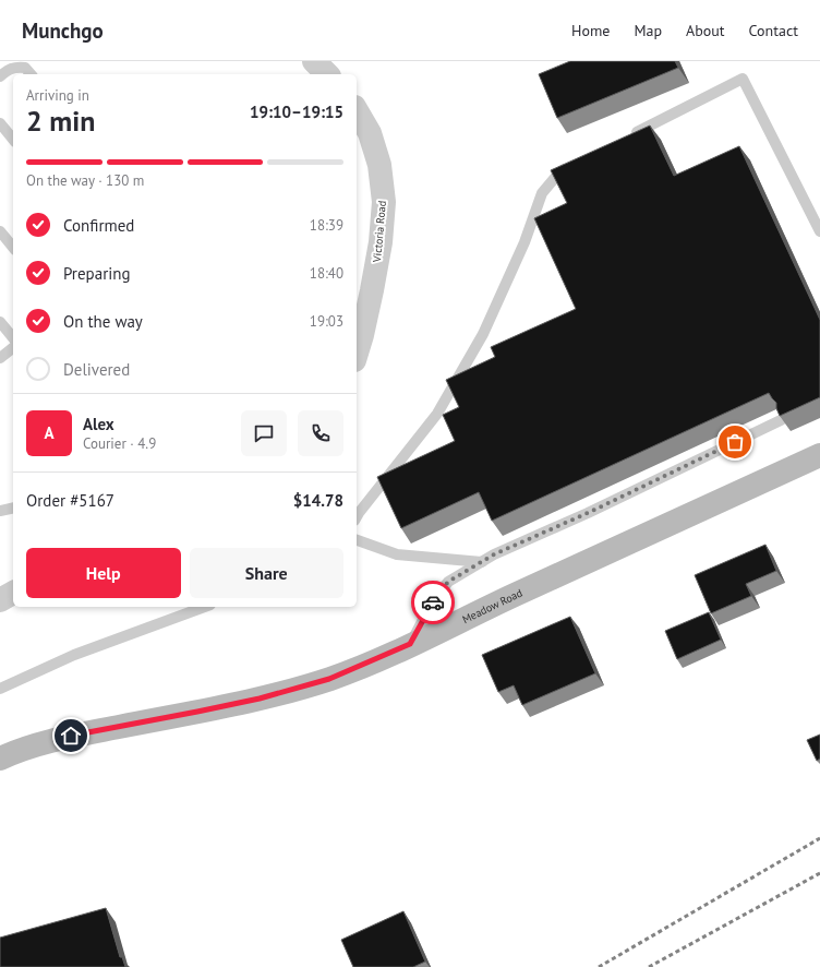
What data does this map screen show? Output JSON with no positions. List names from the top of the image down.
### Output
{
  "streets": {
    "main road": ["Meadow Road"],
    "street": ["Victoria Road"]
  },
  "page": {
    "header": "Munchgo",
    "nav": [
      "Home",
      "Map",
      "About",
      "Contact"
    ],
    "heading": ["2 min", "Arriving in", "19:10–19:15"],
    "panel": [
      "Alex",
      "Courier · 4.9",
      "Order #5167",
      "$14.78"
    ],
    "bar": "On the way · 130 m",
    "list": [
      ["Confirmed", "18:39"],
      ["Preparing", "18:40"],
      ["On the way", "19:03"],
      "Delivered"
    ],
    "round": "A",
    "buttons": ["Help", "Share"]
  }
}
